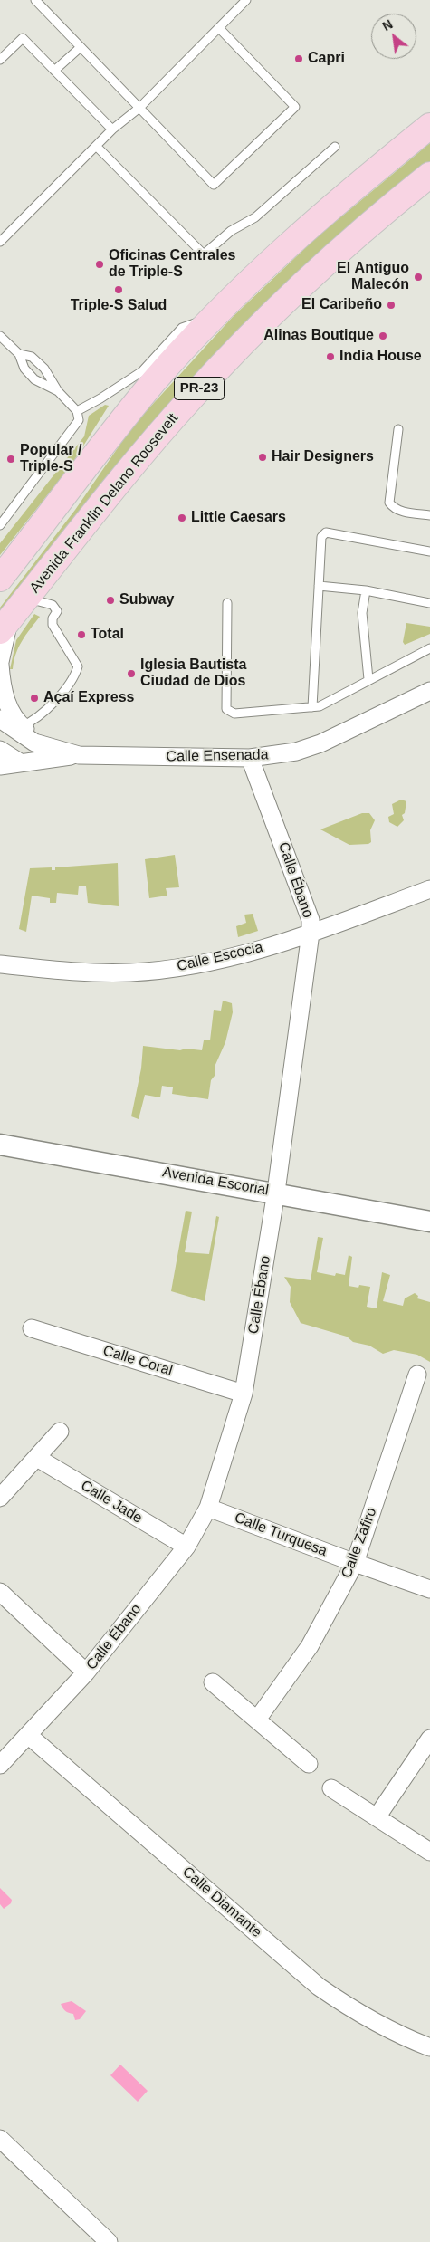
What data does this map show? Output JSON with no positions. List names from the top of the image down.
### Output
{
  "streets": {
    "main road": ["PR-23", "Avenida Franklin Delano Roosevelt"],
    "street": [
      "Calle Ensenada",
      "Calle Ébano",
      "Calle Escocia",
      "Avenida Escorial",
      "Calle Coral",
      "Calle Jade",
      "Calle Turquesa",
      "Calle Zafiro",
      "Calle Diamante"
    ]
  },
  "crossings": [
    ["Calle Ensenada", "Calle Ébano"],
    ["Calle Ébano", "Calle Escocia"],
    ["Calle Ébano", "Avenida Escorial"],
    ["Calle Ébano", "Calle Coral"],
    ["Calle Ébano", "Calle Jade"],
    ["Calle Ébano", "Calle Turquesa"],
    ["Calle Ébano", "Calle Diamante"],
    ["Calle Turquesa", "Calle Zafiro"]
  ],
  "places": [
    "Capri",
    "Oficinas Centrales de Triple-S",
    "El Antiguo Malecón",
    "Triple-S Salud",
    "El Caribeño",
    "Alinas Boutique",
    "India House",
    "Hair Designers",
    "Popular / Triple-S",
    "Little Caesars",
    "Subway",
    "Total",
    "Iglesia Bautista Ciudad de Dios",
    "Açaí Express"
  ],
  "north": "top left"
}
